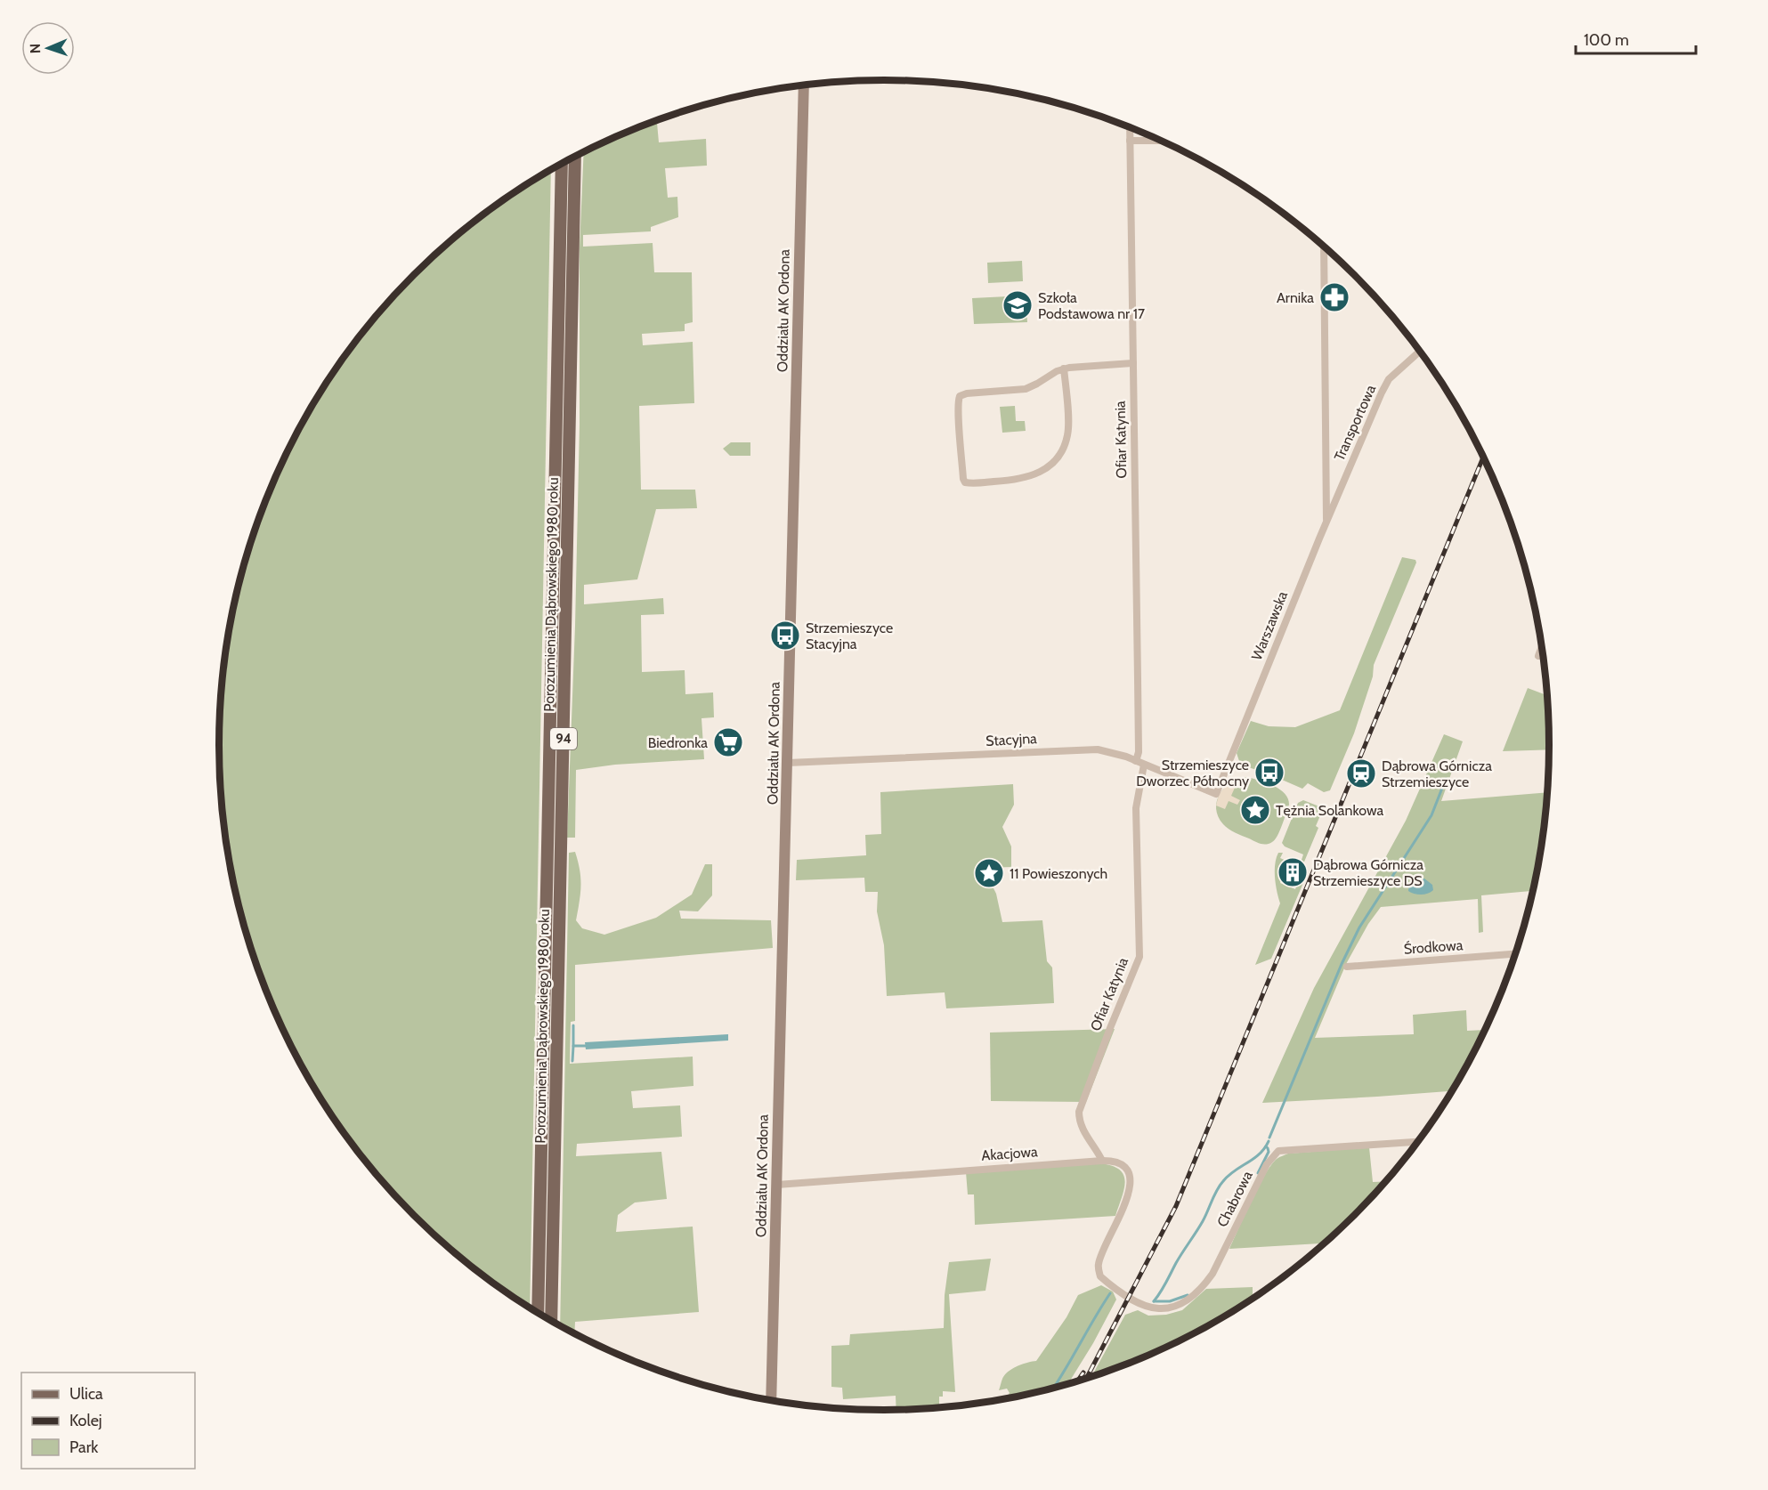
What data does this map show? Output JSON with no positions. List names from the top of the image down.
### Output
{
  "streets": {
    "main road": ["Porozumienia Dąbrowskiego 1980 roku", "94"],
    "street": [
      "Oddziału AK Ordona",
      "Transportowa",
      "Ofiar Katynia",
      "Warszawska",
      "Stacyjna",
      "Środkowa",
      "Akacjowa",
      "Chabrowa"
    ]
  },
  "crossings": [
    ["Oddziału AK Ordona", "Stacyjna"],
    ["Oddziału AK Ordona", "Akacjowa"],
    ["Transportowa", "Warszawska"],
    ["Ofiar Katynia", "Stacyjna"],
    ["Ofiar Katynia", "Akacjowa"],
    ["Warszawska", "Stacyjna"],
    ["Akacjowa", "Chabrowa"]
  ],
  "places": {
    "pharmacy": ["Arnika"],
    "school or university": ["Szkoła Podstawowa nr 17"],
    "bus stop": ["Strzemieszyce Stacyjna", "Strzemieszyce Dworzec Północny"],
    "supermarket": ["Biedronka"],
    "station": ["Dąbrowa Górnicza Strzemieszyce"],
    "place": ["Tężnia Solankowa", "11 Powieszonych"],
    "building": ["Dąbrowa Górnicza Strzemieszyce DS"]
  },
  "legend": ["Ulica", "Kolej", "Park"],
  "scale_bar": "100 m",
  "north": "left"
}
